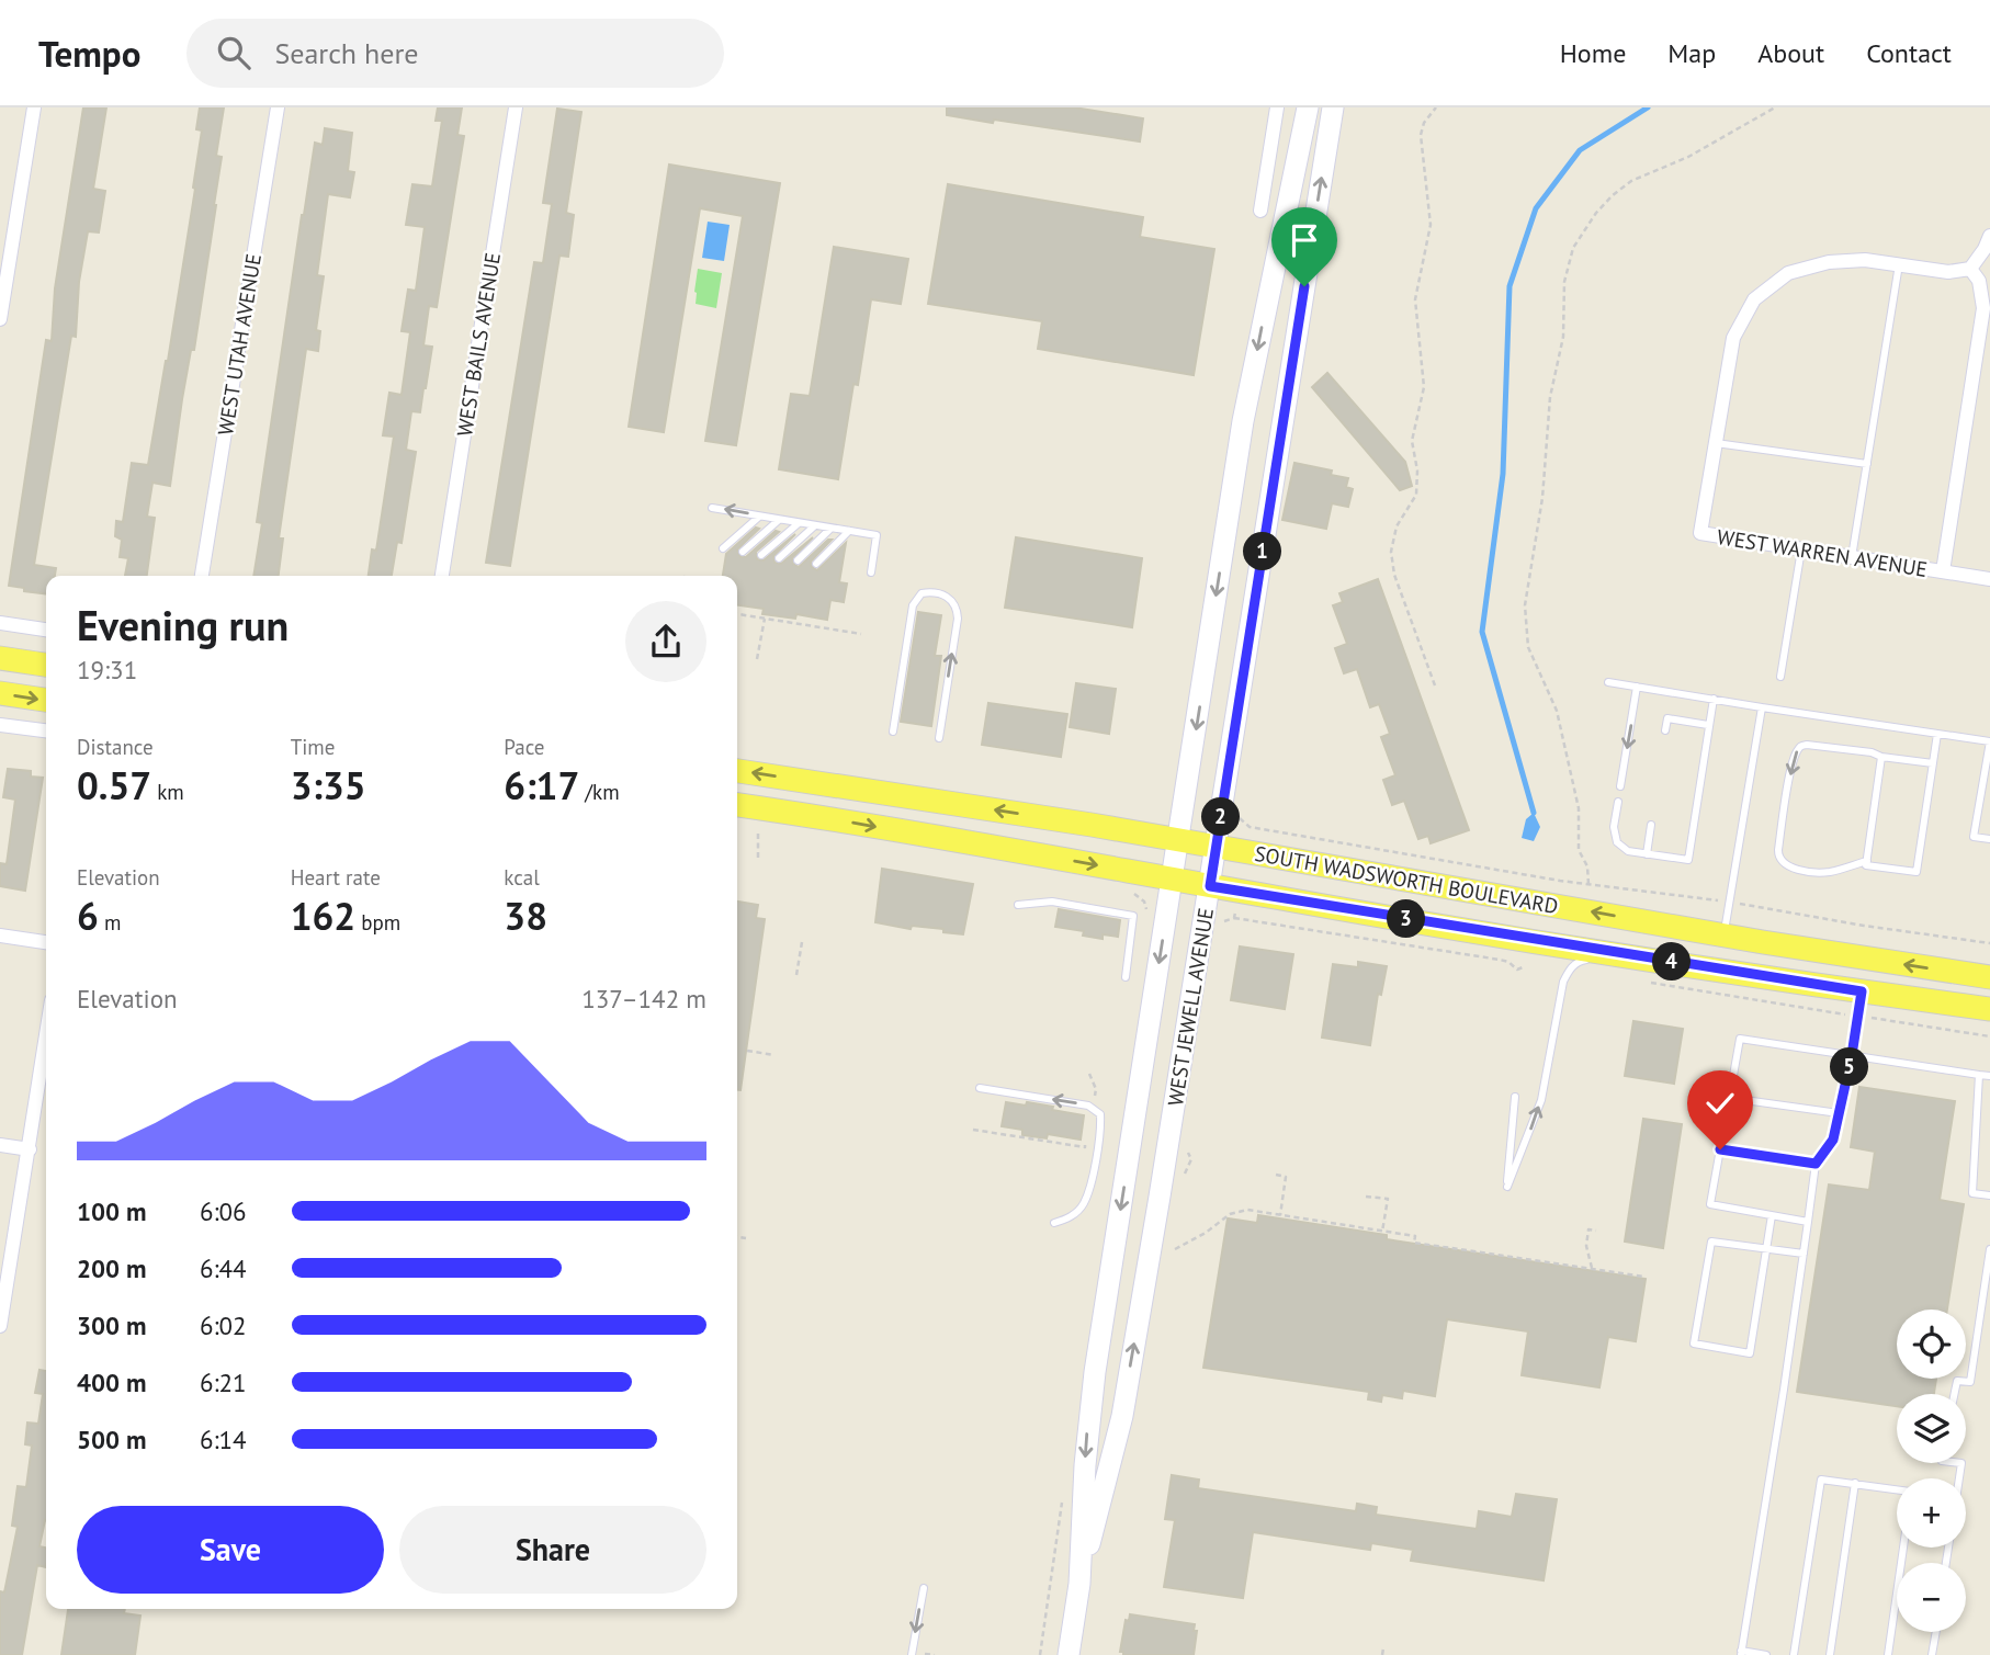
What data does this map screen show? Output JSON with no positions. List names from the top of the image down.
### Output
{
  "streets": {
    "main road": ["SOUTH WADSWORTH BOULEVARD", "WEST JEWELL AVENUE"],
    "street": ["WEST UTAH AVENUE", "WEST BAILS AVENUE", "WEST WARREN AVENUE"]
  },
  "crossings": [
    ["SOUTH WADSWORTH BOULEVARD", "WEST JEWELL AVENUE"]
  ],
  "page": {
    "header": "Tempo",
    "search": "Search here",
    "nav": [
      "Home",
      "Map",
      "About",
      "Contact"
    ],
    "pins": [
      "1",
      "2",
      "3",
      "4",
      "5"
    ],
    "heading": ["Evening run", "19:31"],
    "stats": [
      ["Distance", "0.57 km"],
      ["Time", "3:35"],
      ["Pace", "6:17 /km"],
      ["Elevation", "6 m"],
      ["Heart rate", "162 bpm"],
      ["kcal", "38"]
    ],
    "chart": ["Elevation", "137–142 m"],
    "list": [
      {
        "name": "100 m",
        "note": "6:06"
      },
      {
        "name": "200 m",
        "note": "6:44"
      },
      {
        "name": "300 m",
        "note": "6:02"
      },
      {
        "name": "400 m",
        "note": "6:21"
      },
      {
        "name": "500 m",
        "note": "6:14"
      }
    ],
    "map_buttons": ["+", "−"],
    "buttons": ["Save", "Share"]
  }
}
